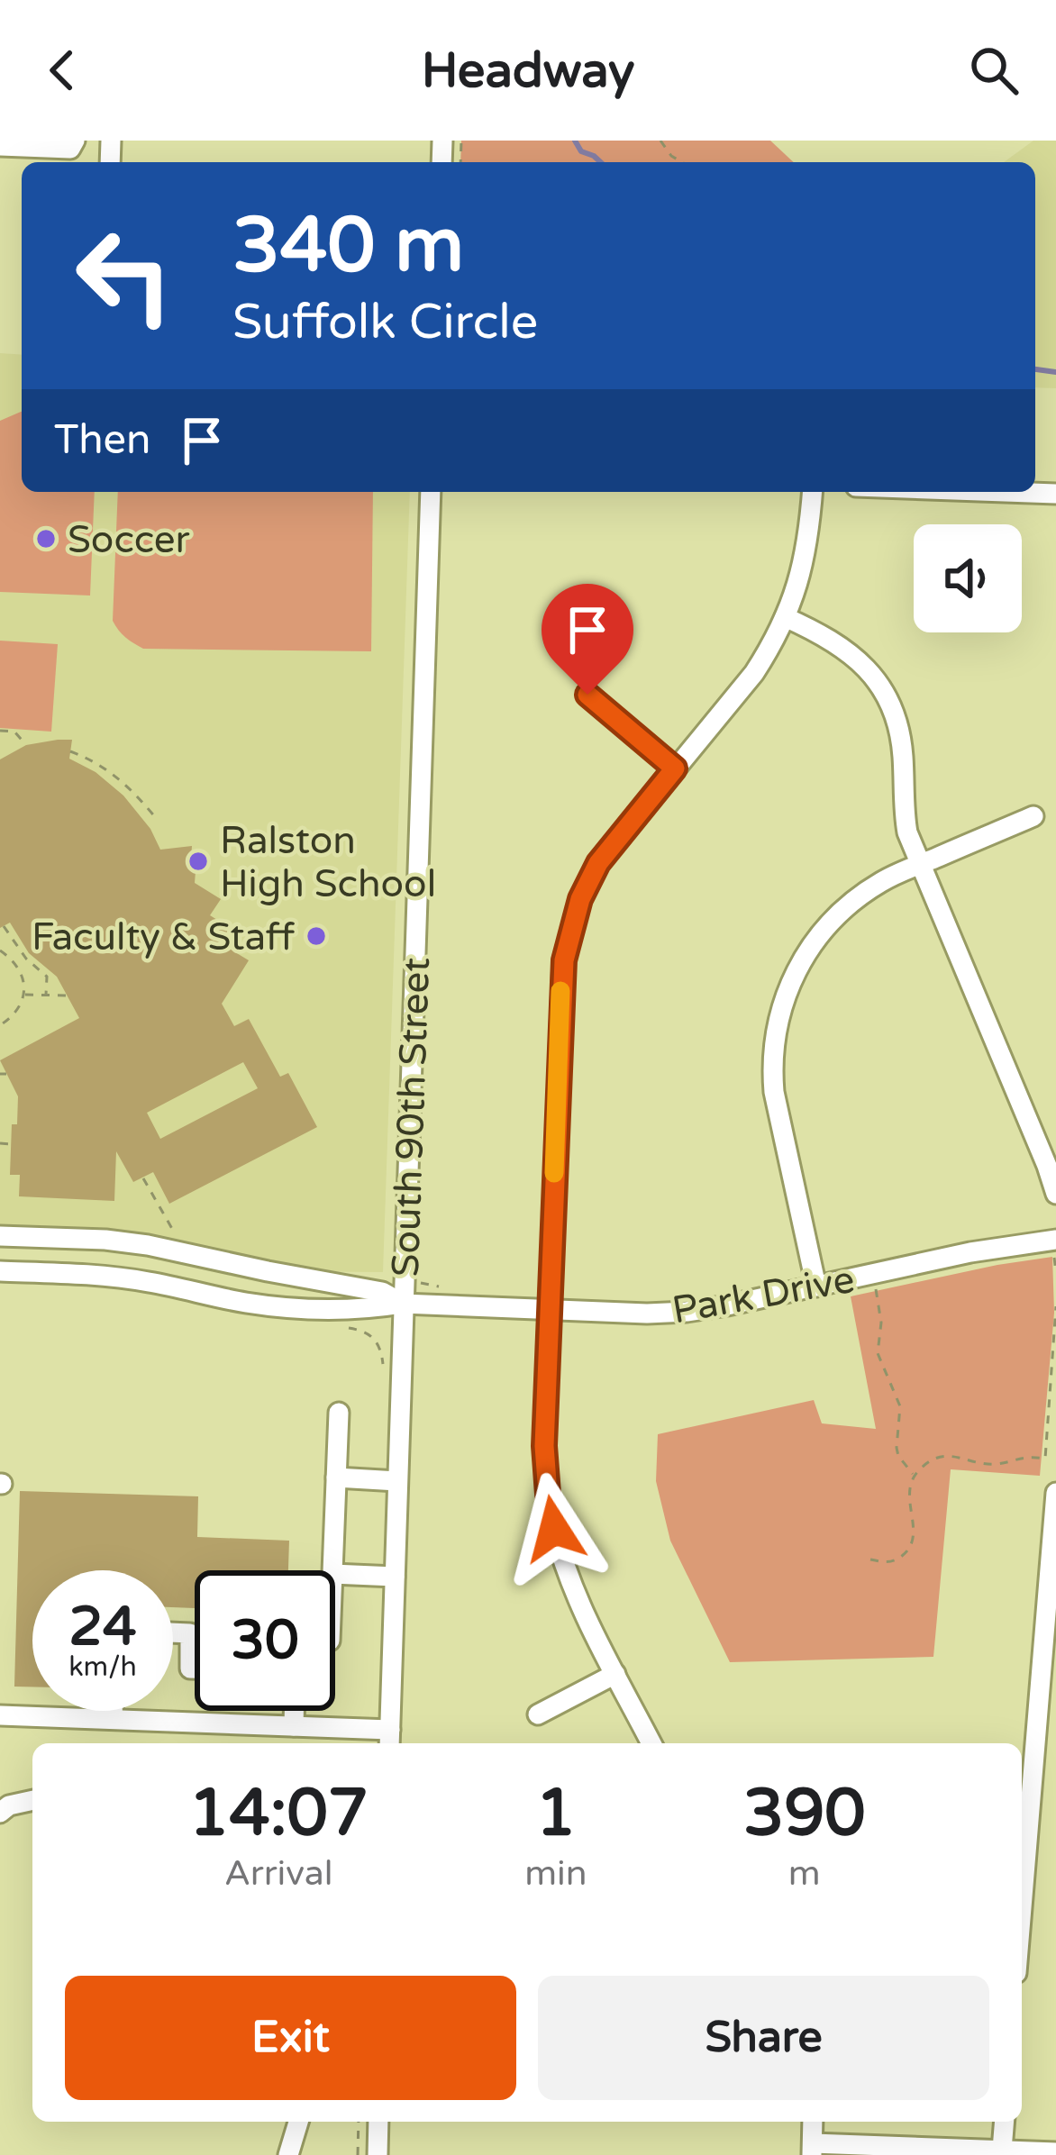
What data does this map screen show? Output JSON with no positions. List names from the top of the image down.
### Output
{
  "streets": {
    "street": ["South 90th Street", "Park Drive"]
  },
  "crossings": [
    ["South 90th Street", "Park Drive"]
  ],
  "places": ["Soccer", "Ralston High School", "Faculty & Staff"],
  "page": {
    "header": "Headway",
    "turn": ["340 m", "Suffolk Circle"],
    "then": "Then",
    "speed": "24 km/h",
    "limit": "30",
    "eta": [
      "14:07",
      "Arrival",
      "1",
      "min",
      "390",
      "m"
    ],
    "buttons": ["Exit", "Share"]
  }
}
